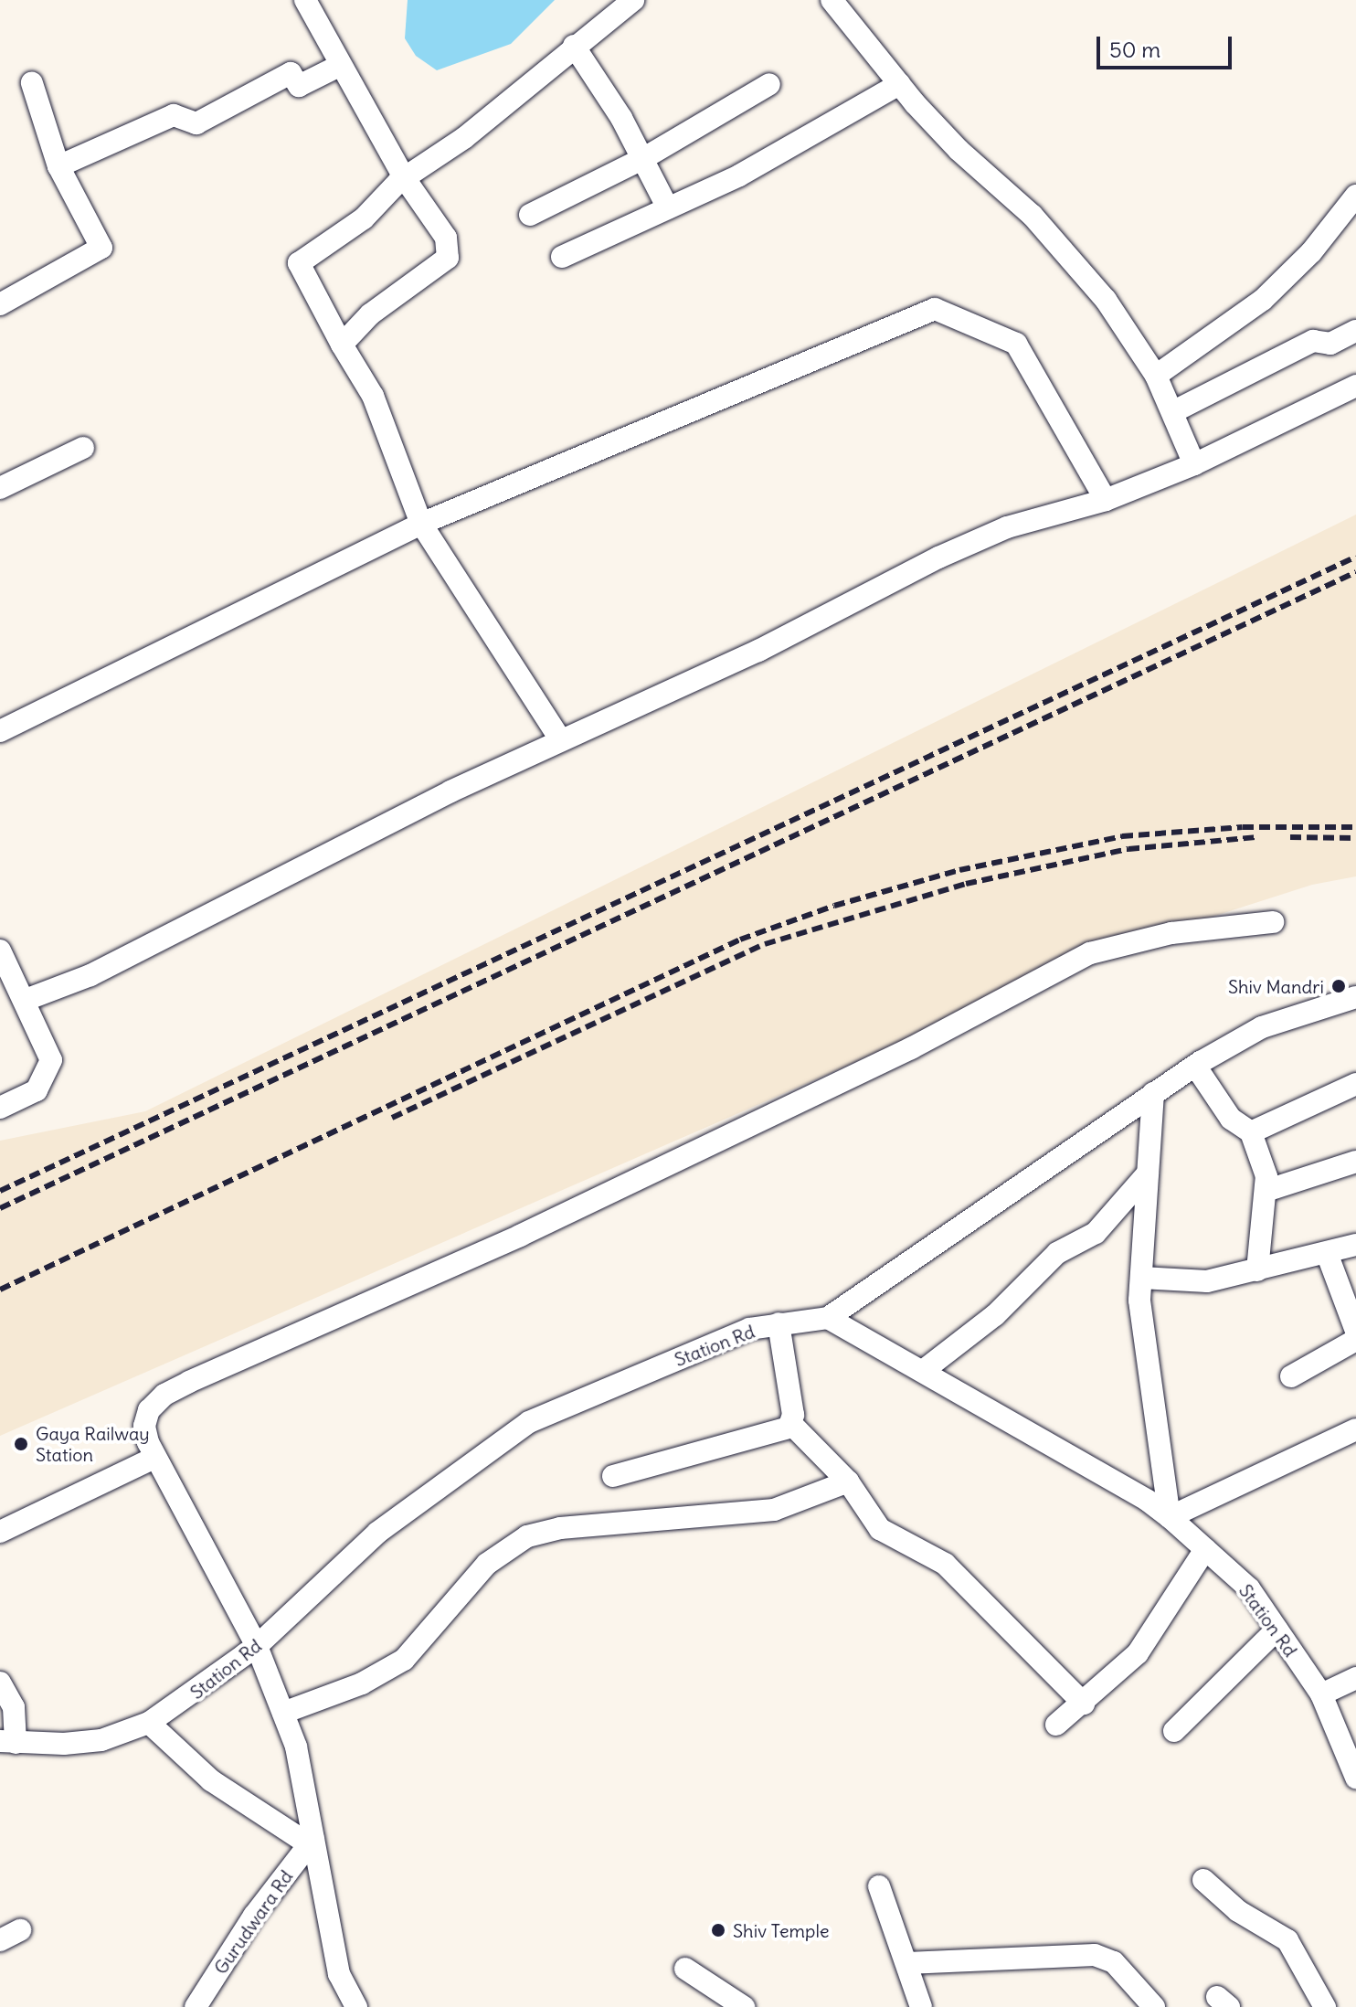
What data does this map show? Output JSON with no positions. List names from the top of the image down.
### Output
{
  "streets": {
    "street": ["Station Rd", "Gurudwara Rd"]
  },
  "places": ["Shiv Mandri", "Gaya Railway Station", "Shiv Temple"],
  "scale_bar": "50 m"
}
